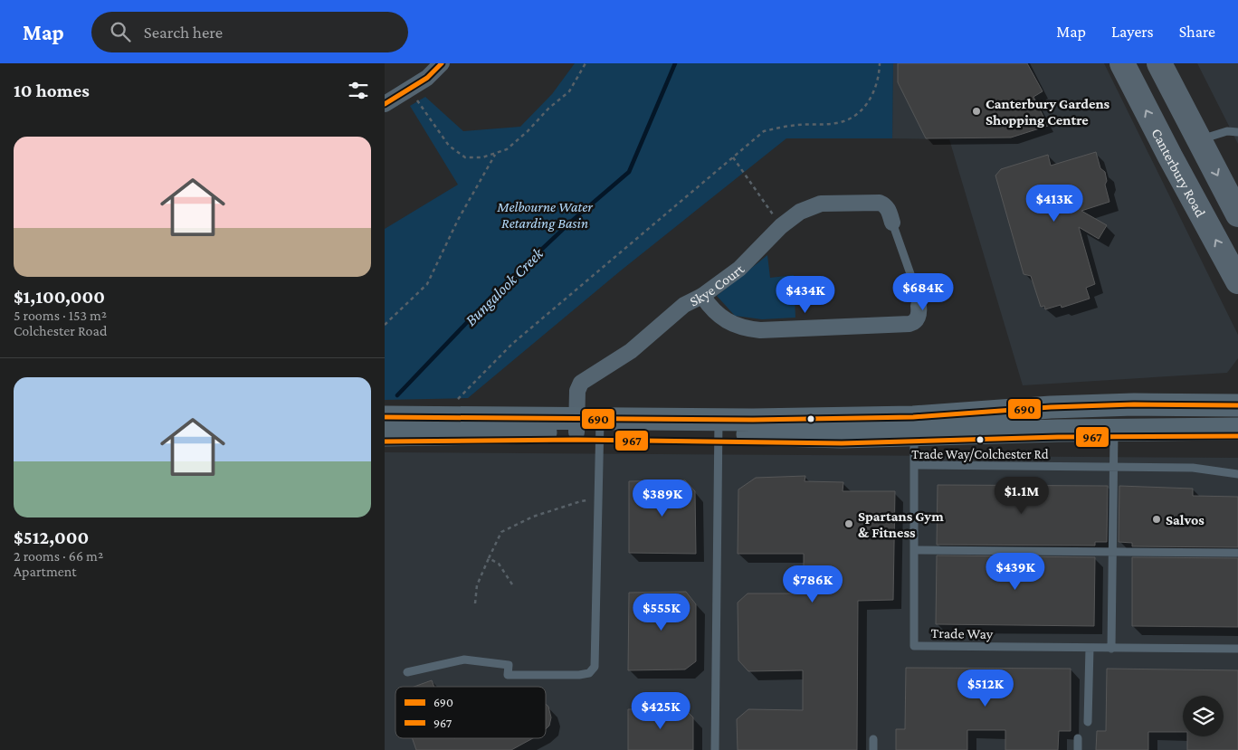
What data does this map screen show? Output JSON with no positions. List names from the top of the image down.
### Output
{
  "streets": {
    "main road": ["Canterbury Road"],
    "street": ["Skye Court"],
    "lane": ["Trade Way"]
  },
  "water": ["Bungalook Creek"],
  "parks": ["Melbourne Water Retarding Basin"],
  "places": [
    "Canterbury Gardens Shopping Centre",
    "Trade Way/Colchester Rd",
    "Salvos",
    "Spartans Gym & Fitness"
  ],
  "lines": ["transit line 690", "transit line 967"],
  "legend": ["690", "967"],
  "page": {
    "header": "Map",
    "search": "Search here",
    "nav": ["Map", "Layers", "Share"],
    "heading": "10 homes",
    "list": [
      {
        "name": "$1,100,000",
        "note": "5 rooms · 153 m² · Colchester Road"
      },
      {
        "name": "$512,000",
        "note": "2 rooms · 66 m² · Apartment"
      }
    ],
    "price": [
      "$413K",
      "$684K",
      "$434K",
      "$1.1M",
      "$389K",
      "$439K",
      "$786K",
      "$555K",
      "$512K",
      "$425K"
    ]
  }
}
